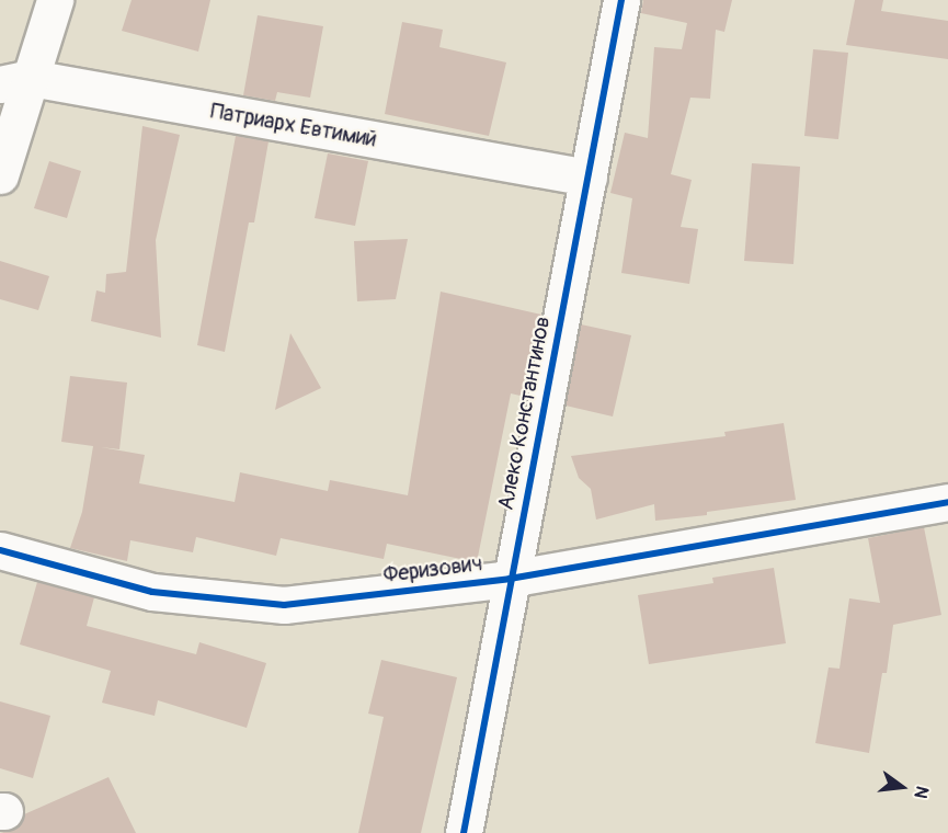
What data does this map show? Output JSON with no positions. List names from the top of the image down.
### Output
{
  "streets": {
    "street": ["Патриарх Евтимий", "Алеко Константинов", "Феризович"]
  },
  "crossings": [
    ["Патриарх Евтимий", "Алеко Константинов"],
    ["Алеко Константинов", "Феризович"]
  ],
  "north": "right"
}
